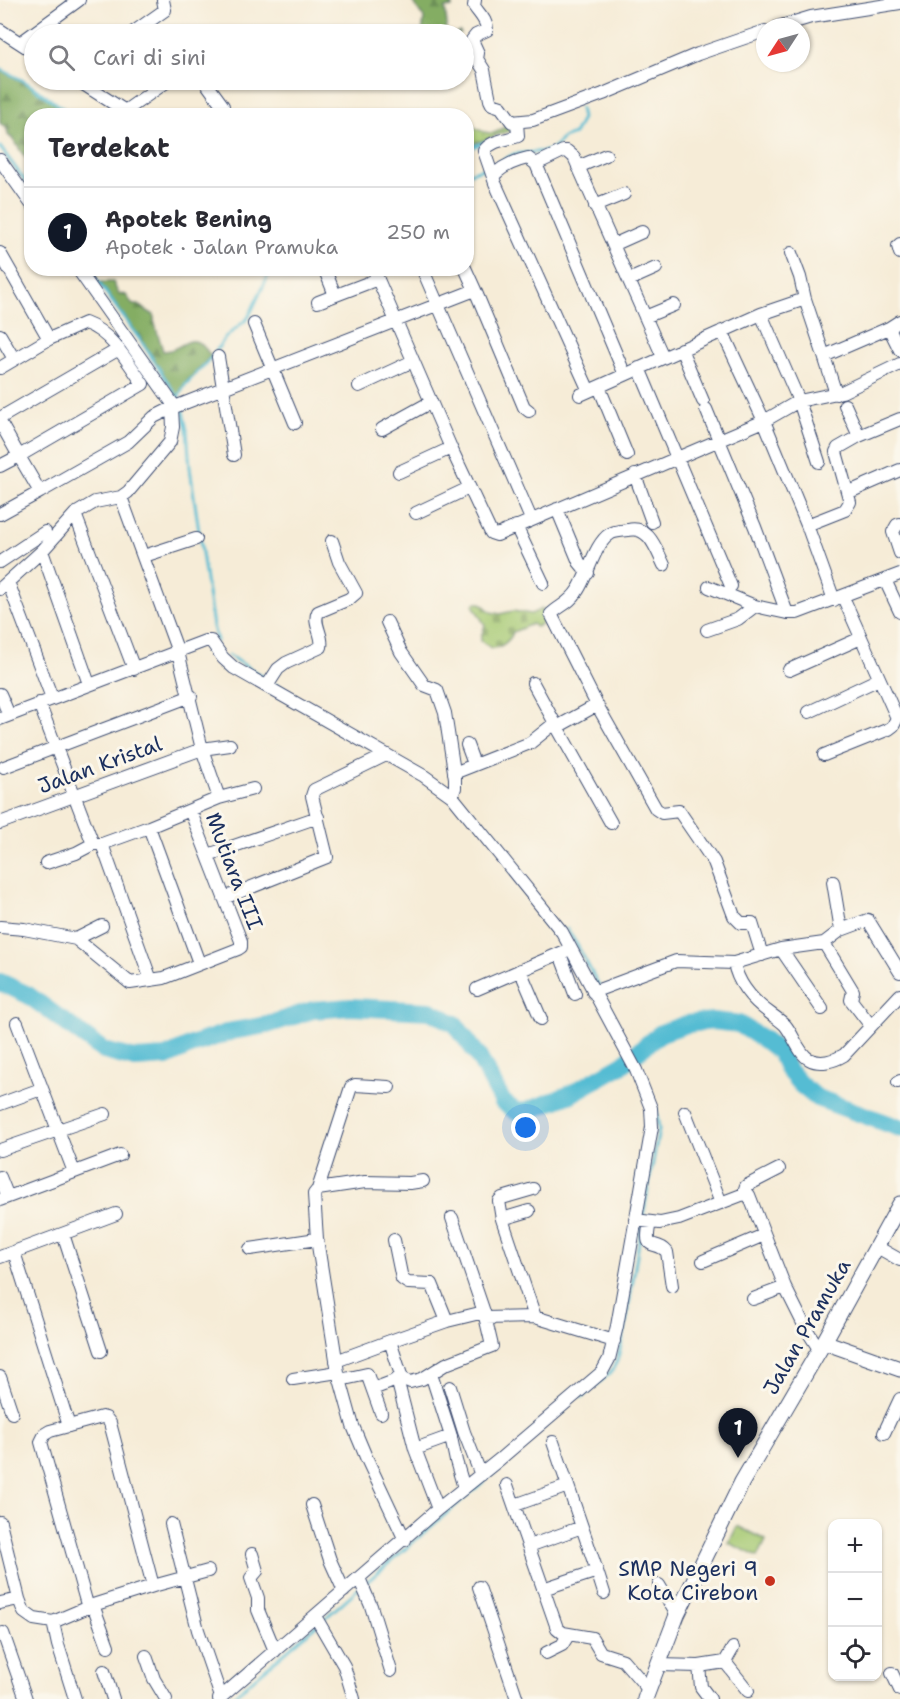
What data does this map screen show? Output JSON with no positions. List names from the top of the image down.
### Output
{
  "streets": {
    "street": ["Jalan Kristal", "Mutiara III", "Jalan Pramuka"]
  },
  "places": ["SMP Negeri 9 Kota Cirebon"],
  "north": "bottom left",
  "page": {
    "search": "Cari di sini",
    "heading": "Terdekat",
    "list": [
      {
        "mark": "1",
        "name": "Apotek Bening",
        "note": "Apotek · Jalan Pramuka",
        "value": "250 m"
      }
    ],
    "pins": "1",
    "map_buttons": ["+", "−"]
  }
}
